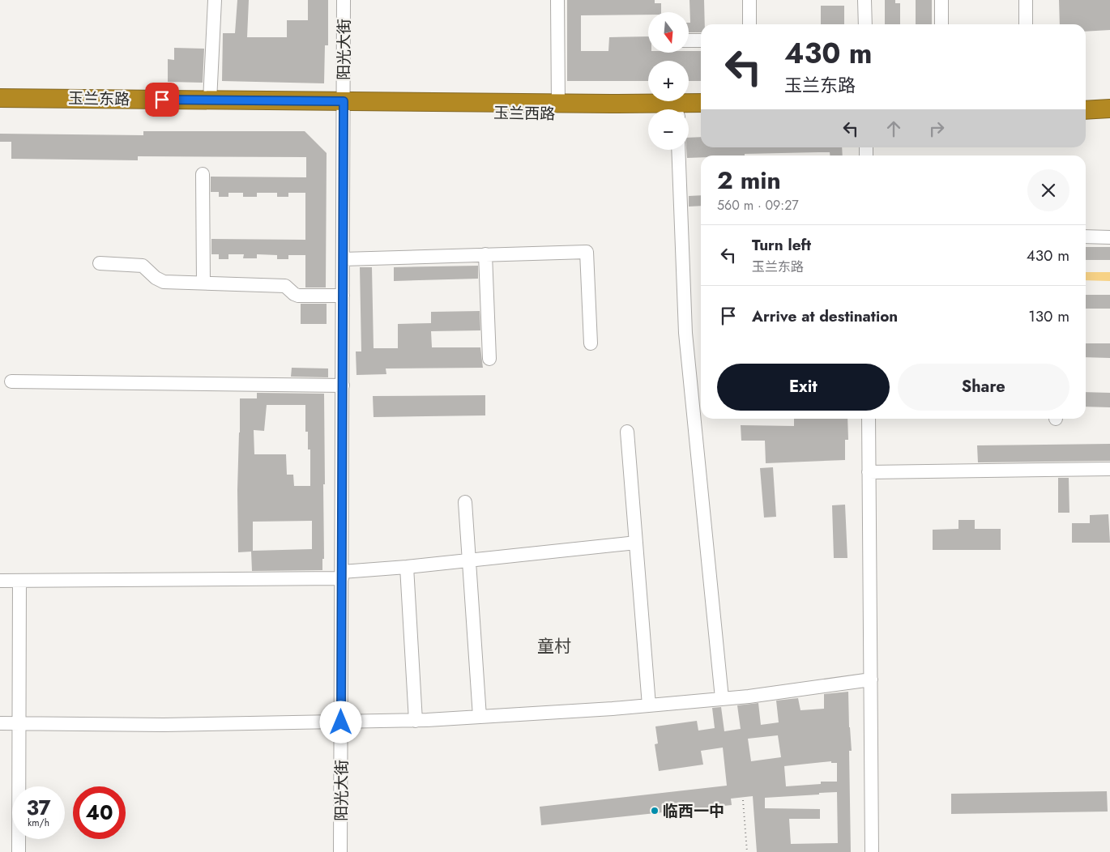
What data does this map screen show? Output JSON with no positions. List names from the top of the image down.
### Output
{
  "streets": {
    "highway": ["玉兰东路", "玉兰西路"],
    "street": ["阳光大街"]
  },
  "crossings": [
    ["阳光大街", "玉兰东路"],
    ["阳光大街", "玉兰西路"],
    ["玉兰东路", "玉兰西路"]
  ],
  "districts": ["童村"],
  "places": ["临西一中"],
  "north": "bottom",
  "page": {
    "map_buttons": ["+", "−"],
    "turn": ["430 m", "玉兰东路"],
    "heading": ["2 min", "560 m · 09:27"],
    "list": [
      {
        "name": "Turn left",
        "note": "玉兰东路",
        "value": "430 m"
      },
      {
        "name": "Arrive at destination",
        "value": "130 m"
      }
    ],
    "buttons": ["Exit", "Share"],
    "speed": "37 km/h",
    "limit": "40"
  }
}
